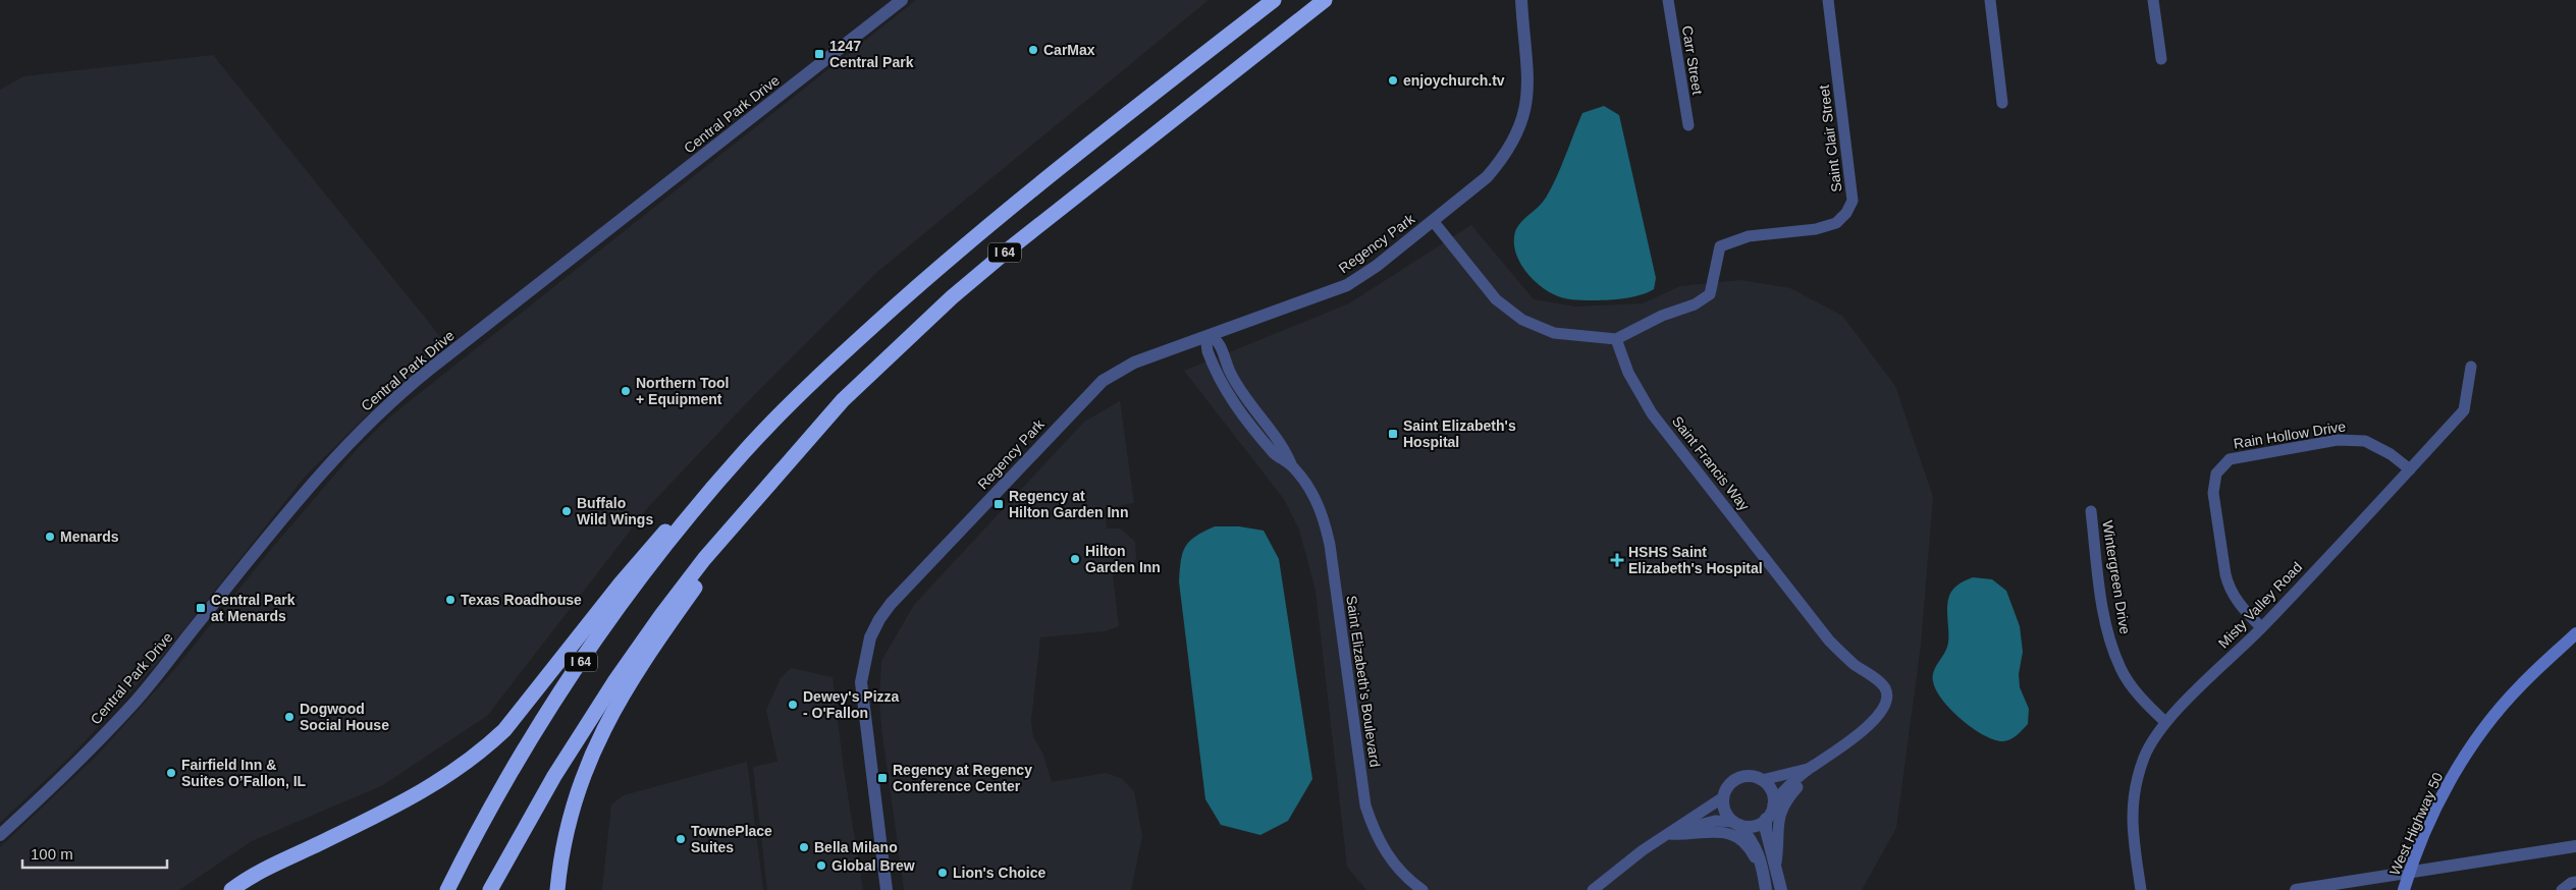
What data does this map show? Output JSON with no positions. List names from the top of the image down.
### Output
{
  "streets": {
    "highway": ["I 64"],
    "main road": ["West Highway 50"],
    "street": [
      "Carr Street",
      "Central Park Drive",
      "Saint Clair Street",
      "Regency Park",
      "Rain Hollow Drive",
      "Saint Francis Way",
      "Wintergreen Drive",
      "Misty Valley Road",
      "Saint Elizabeth's Boulevard"
    ]
  },
  "crossings": [
    ["Saint Clair Street", "Saint Francis Way"],
    ["Regency Park", "Saint Elizabeth's Boulevard"],
    ["Rain Hollow Drive", "Misty Valley Road"],
    ["Wintergreen Drive", "Misty Valley Road"]
  ],
  "places": {
    "other": [
      "CarMax",
      "enjoychurch.tv",
      "Northern Tool + Equipment",
      "Buffalo Wild Wings",
      "Menards",
      "Hilton Garden Inn",
      "Texas Roadhouse",
      "Dewey's Pizza - O'Fallon",
      "Dogwood Social House",
      "Fairfield Inn & Suites O’Fallon, IL",
      "TownePlace Suites",
      "Bella Milano",
      "Global Brew",
      "Lion's Choice"
    ],
    "transit": [
      "1247 Central Park",
      "Saint Elizabeth's Hospital",
      "Regency at Hilton Garden Inn",
      "Central Park at Menards",
      "Regency at Regency Conference Center"
    ],
    "health": ["HSHS Saint Elizabeth's Hospital"]
  },
  "scale_bar": "100 m"
}
